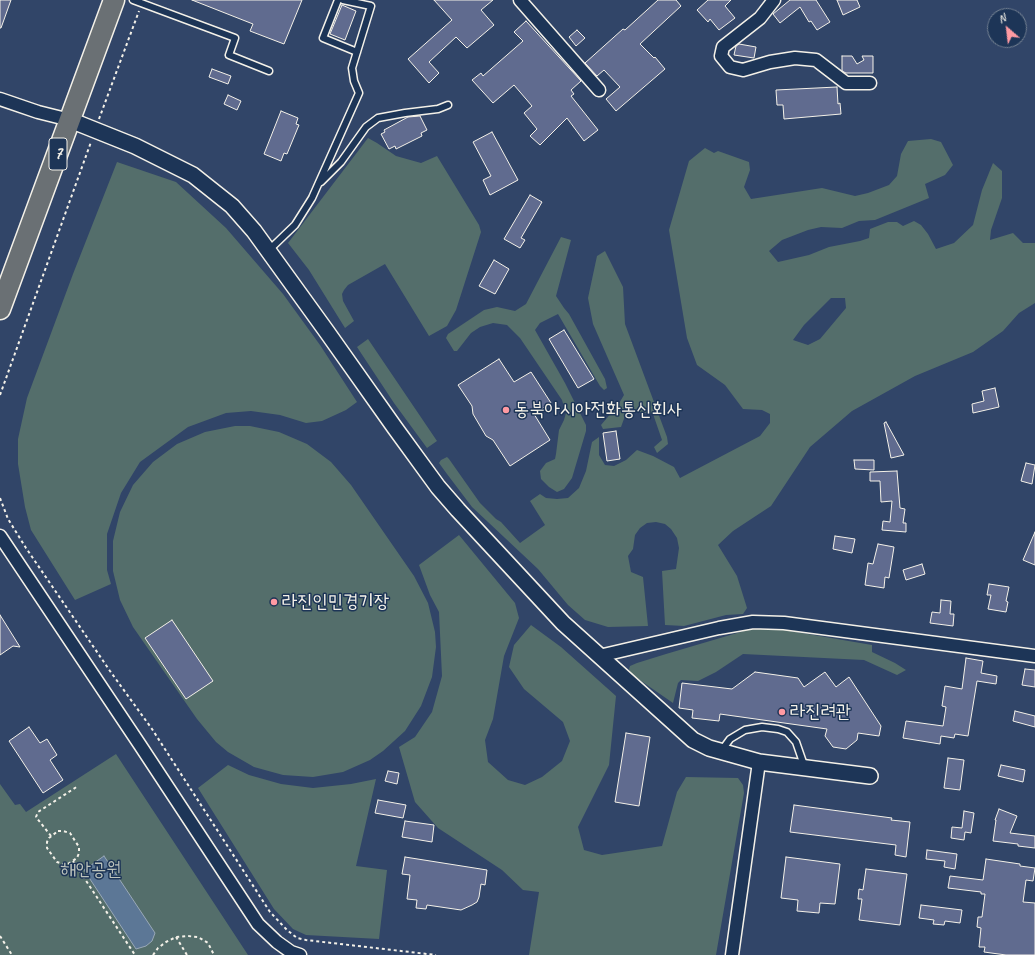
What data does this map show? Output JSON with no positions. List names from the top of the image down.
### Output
{
  "streets": {
    "highway": ["7"]
  },
  "parks": ["해안공원"],
  "places": ["동북아시아전화통신회사", "라진인민경기장", "라진려관"],
  "north": "top left"
}
